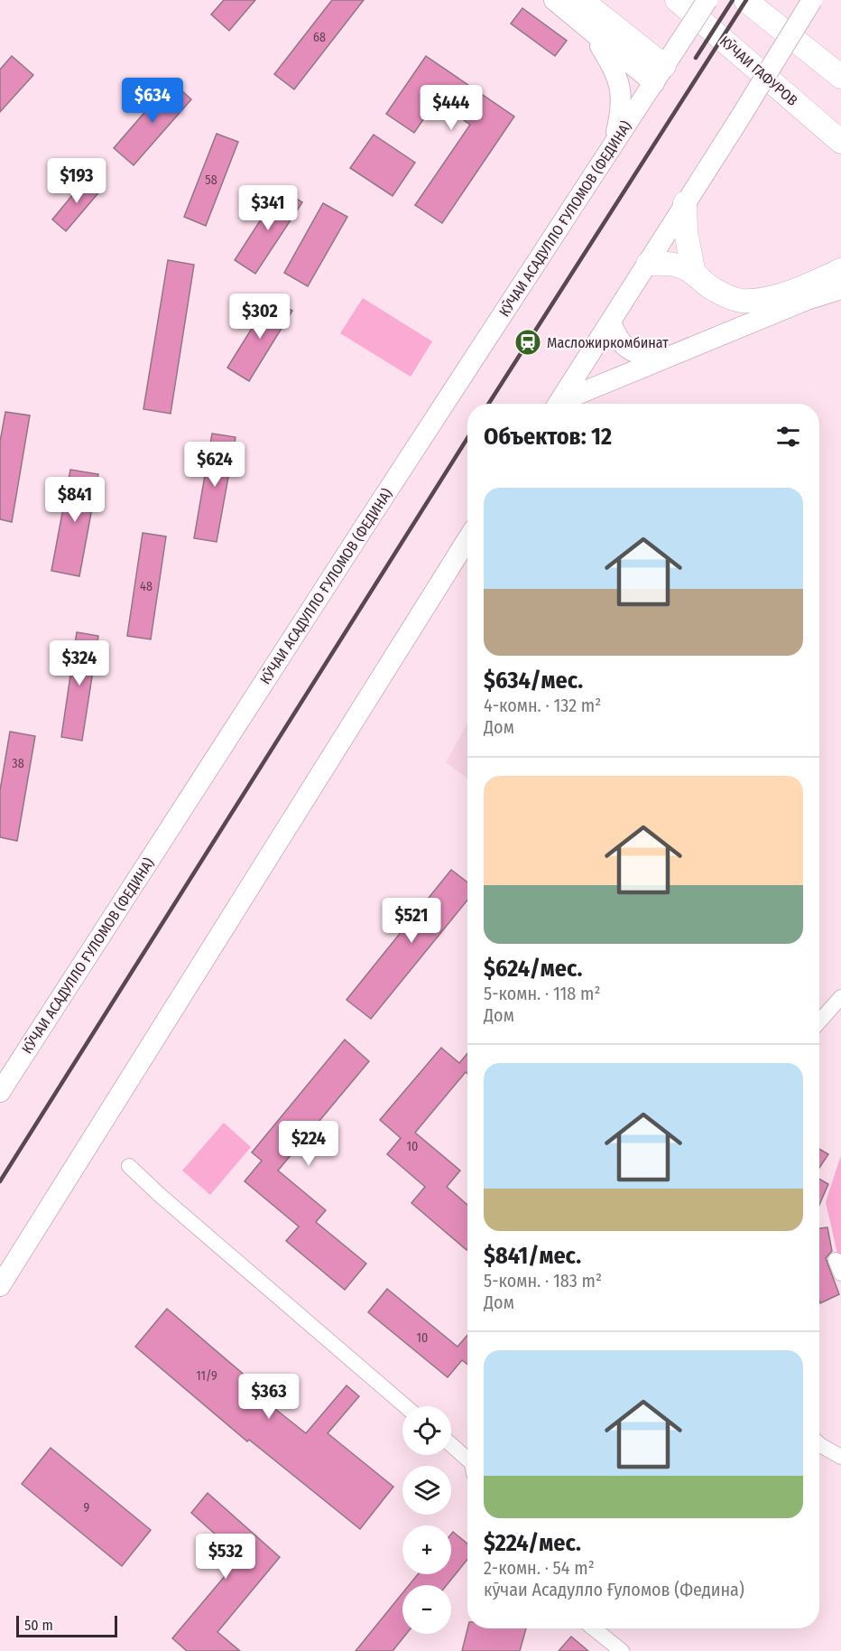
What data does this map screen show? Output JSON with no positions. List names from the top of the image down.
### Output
{
  "streets": {
    "main road": ["КӮЧАИ ГАФУРОВ"],
    "street": ["КӮЧАИ АСАДУЛЛО ҒУЛОМОВ (ФЕДИНА)"]
  },
  "places": {
    "station": ["Масложиркомбинат"]
  },
  "house_numbers": [
    "68",
    "58",
    "48",
    "38",
    "10",
    "10",
    "11/9",
    "9"
  ],
  "scale_bar": "50 m",
  "page": {
    "price": [
      "$634",
      "$444",
      "$193",
      "$341",
      "$302",
      "$624",
      "$841",
      "$324",
      "$521",
      "$224",
      "$363",
      "$532"
    ],
    "heading": "Объектов: 12",
    "list": [
      {
        "name": "$634/мес.",
        "note": "4-комн. · 132 m² · Дом"
      },
      {
        "name": "$624/мес.",
        "note": "5-комн. · 118 m² · Дом"
      },
      {
        "name": "$841/мес.",
        "note": "5-комн. · 183 m² · Дом"
      },
      {
        "name": "$224/мес.",
        "note": "2-комн. · 54 m² · кӯчаи Асадулло Ғуломов (Федина)"
      }
    ],
    "map_buttons": ["+", "−"],
    "scale": "50 m"
  }
}
